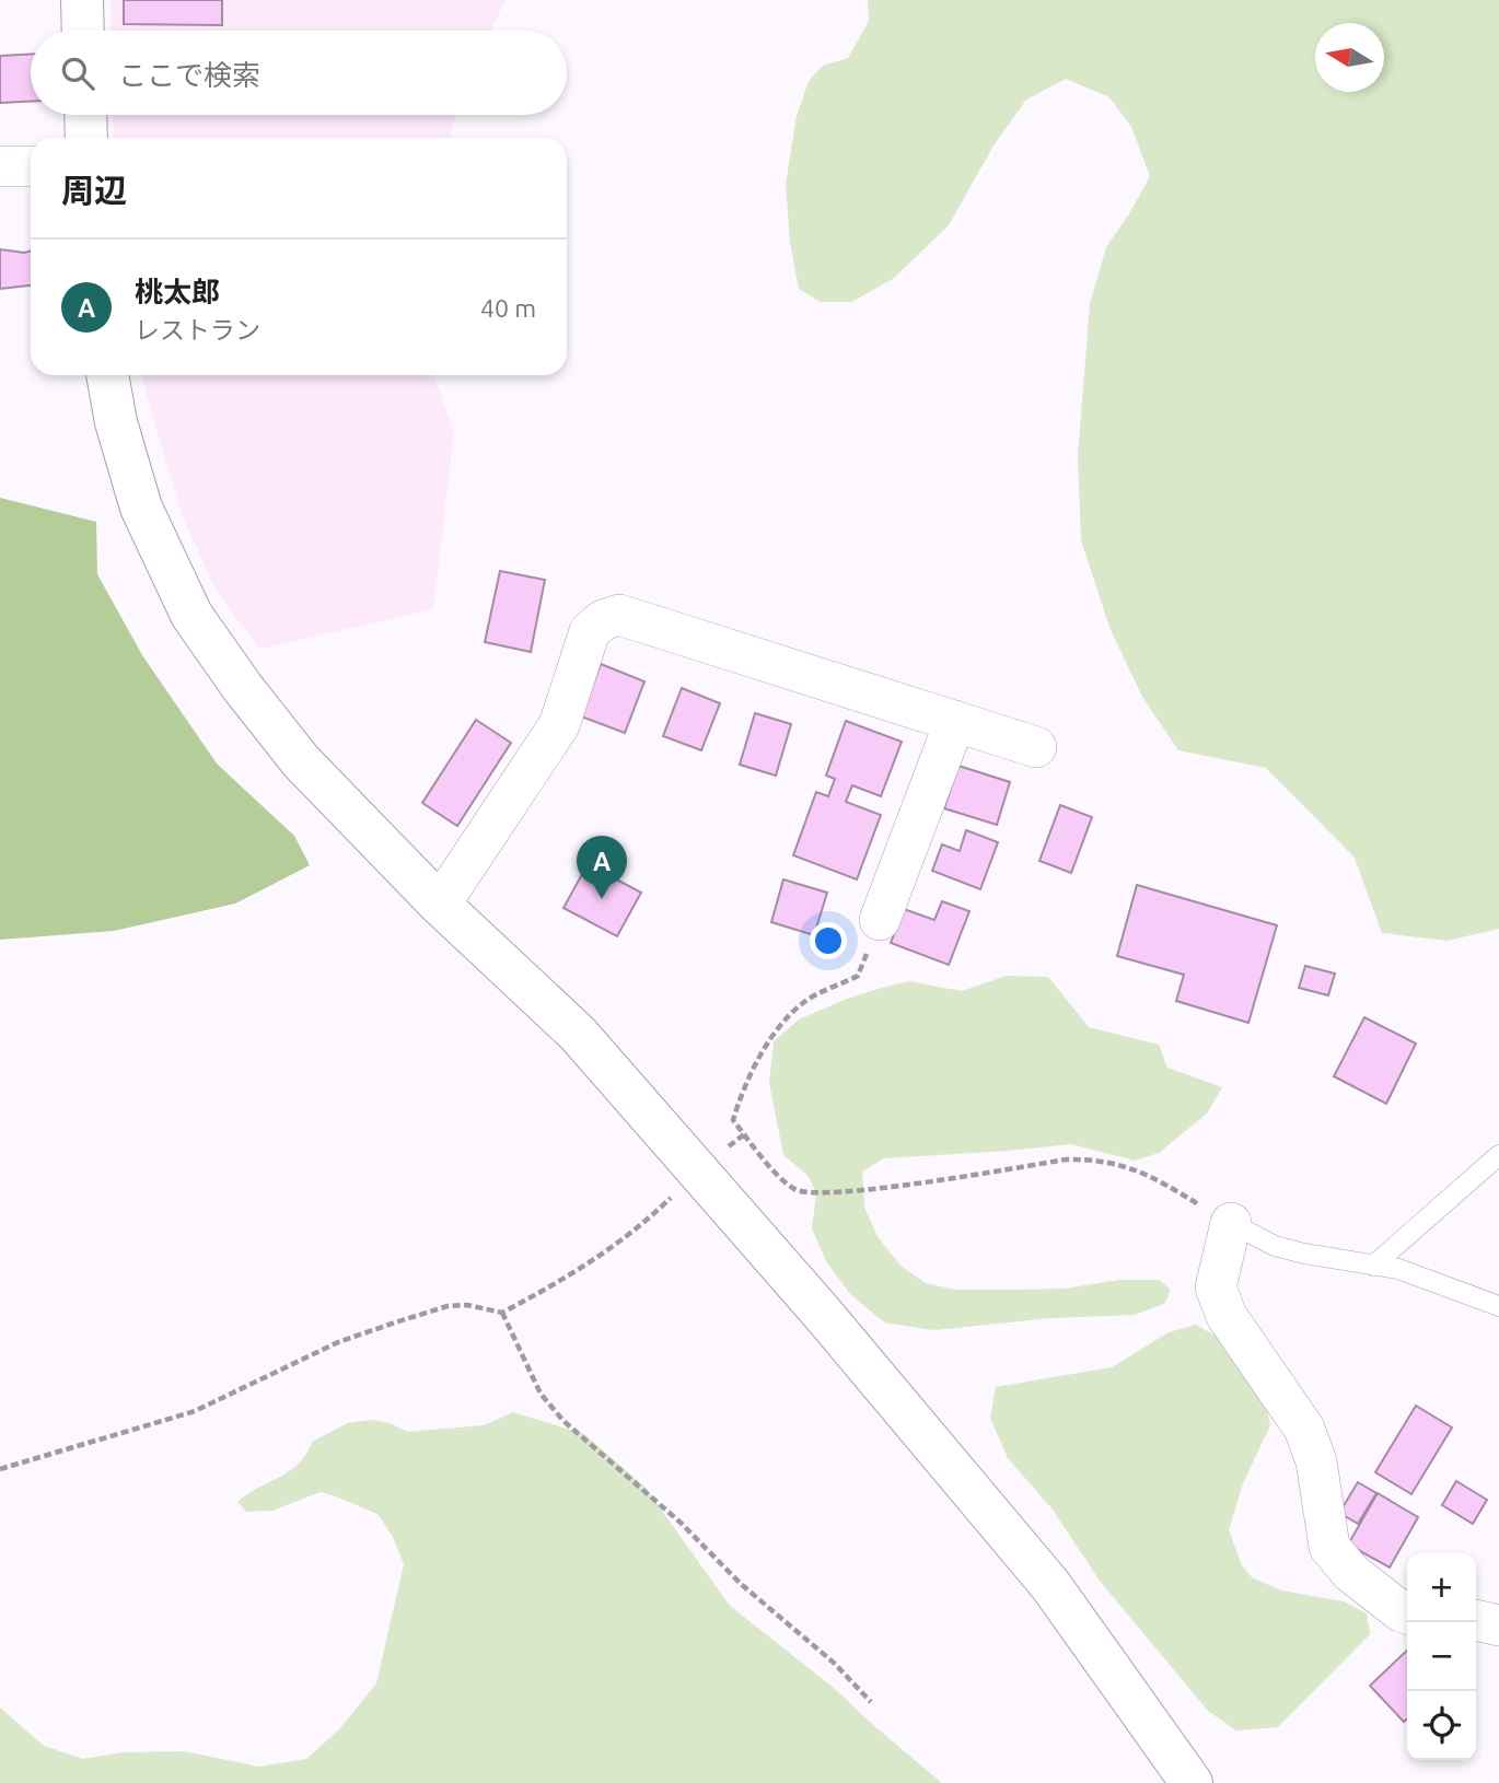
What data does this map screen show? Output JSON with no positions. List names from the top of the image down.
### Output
{
  "north": "left",
  "page": {
    "search": "ここで検索",
    "heading": "周辺",
    "list": [
      {
        "mark": "A",
        "name": "桃太郎",
        "note": "レストラン",
        "value": "40 m"
      }
    ],
    "pins": "A",
    "map_buttons": ["+", "−"]
  }
}
